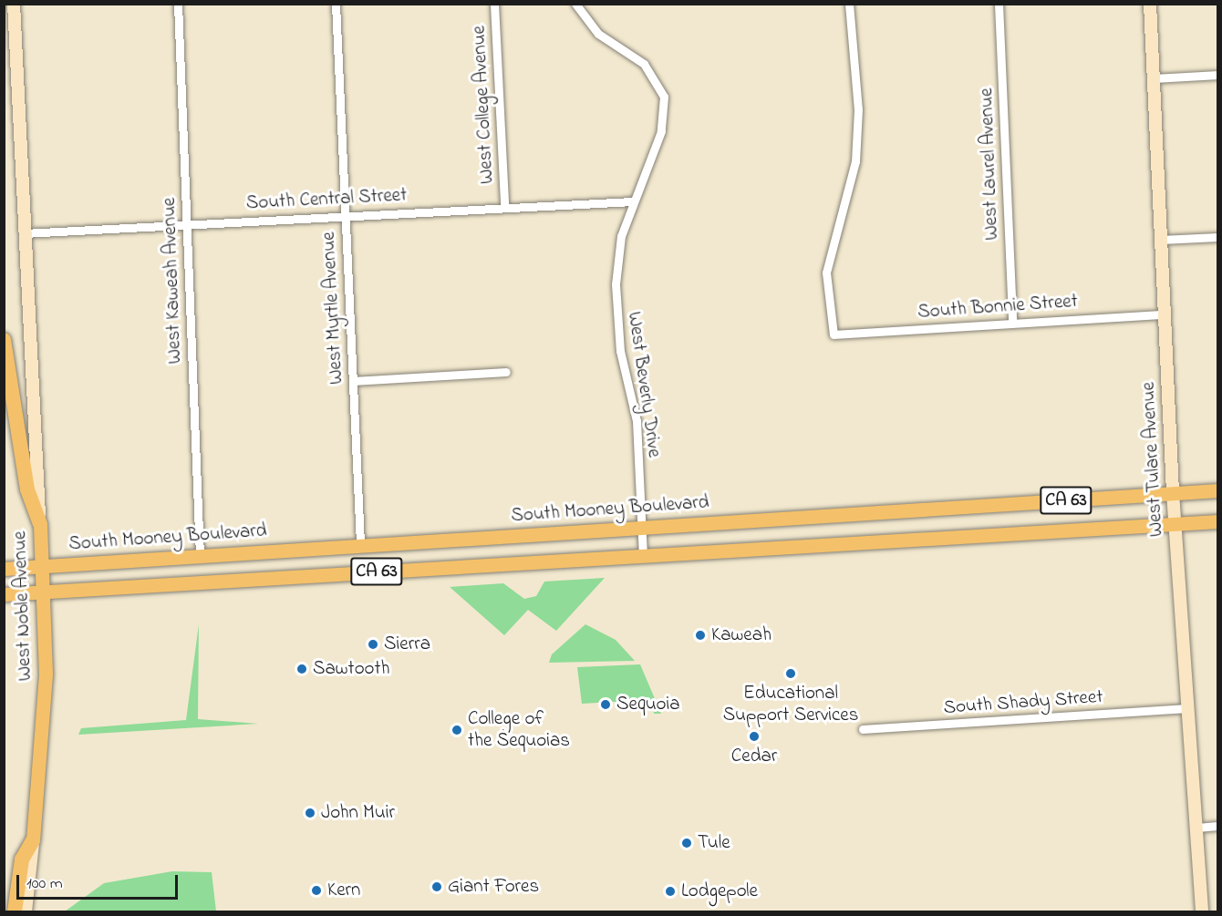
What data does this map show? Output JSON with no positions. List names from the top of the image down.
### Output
{
  "streets": {
    "main road": ["CA 63", "South Mooney Boulevard", "West Noble Avenue"],
    "street": [
      "West College Avenue",
      "West Laurel Avenue",
      "South Central Street",
      "West Kaweah Avenue",
      "South Bonnie Street",
      "West Myrtle Avenue",
      "West Beverly Drive",
      "West Tulare Avenue",
      "South Shady Street"
    ]
  },
  "crossings": [
    ["West College Avenue", "South Central Street"],
    ["West Laurel Avenue", "South Bonnie Street"],
    ["South Central Street", "West Kaweah Avenue"],
    ["South Central Street", "West Myrtle Avenue"],
    ["South Central Street", "West Beverly Drive"],
    ["South Central Street", "West Noble Avenue"],
    ["West Kaweah Avenue", "South Mooney Boulevard"],
    ["South Bonnie Street", "West Tulare Avenue"],
    ["West Myrtle Avenue", "South Mooney Boulevard"],
    ["West Beverly Drive", "CA 63"],
    ["West Beverly Drive", "South Mooney Boulevard"],
    ["West Tulare Avenue", "CA 63"],
    ["West Tulare Avenue", "South Mooney Boulevard"],
    ["West Tulare Avenue", "South Shady Street"],
    ["CA 63", "West Noble Avenue"],
    ["South Mooney Boulevard", "West Noble Avenue"]
  ],
  "places": [
    "Kaweah",
    "Sierra",
    "Sawtooth",
    "Educational Support Services",
    "Sequoia",
    "College of the Sequoias",
    "Cedar",
    "John Muir",
    "Tule",
    "Giant Fores",
    "Kern",
    "Lodgepole"
  ],
  "scale_bar": "100 m"
}
